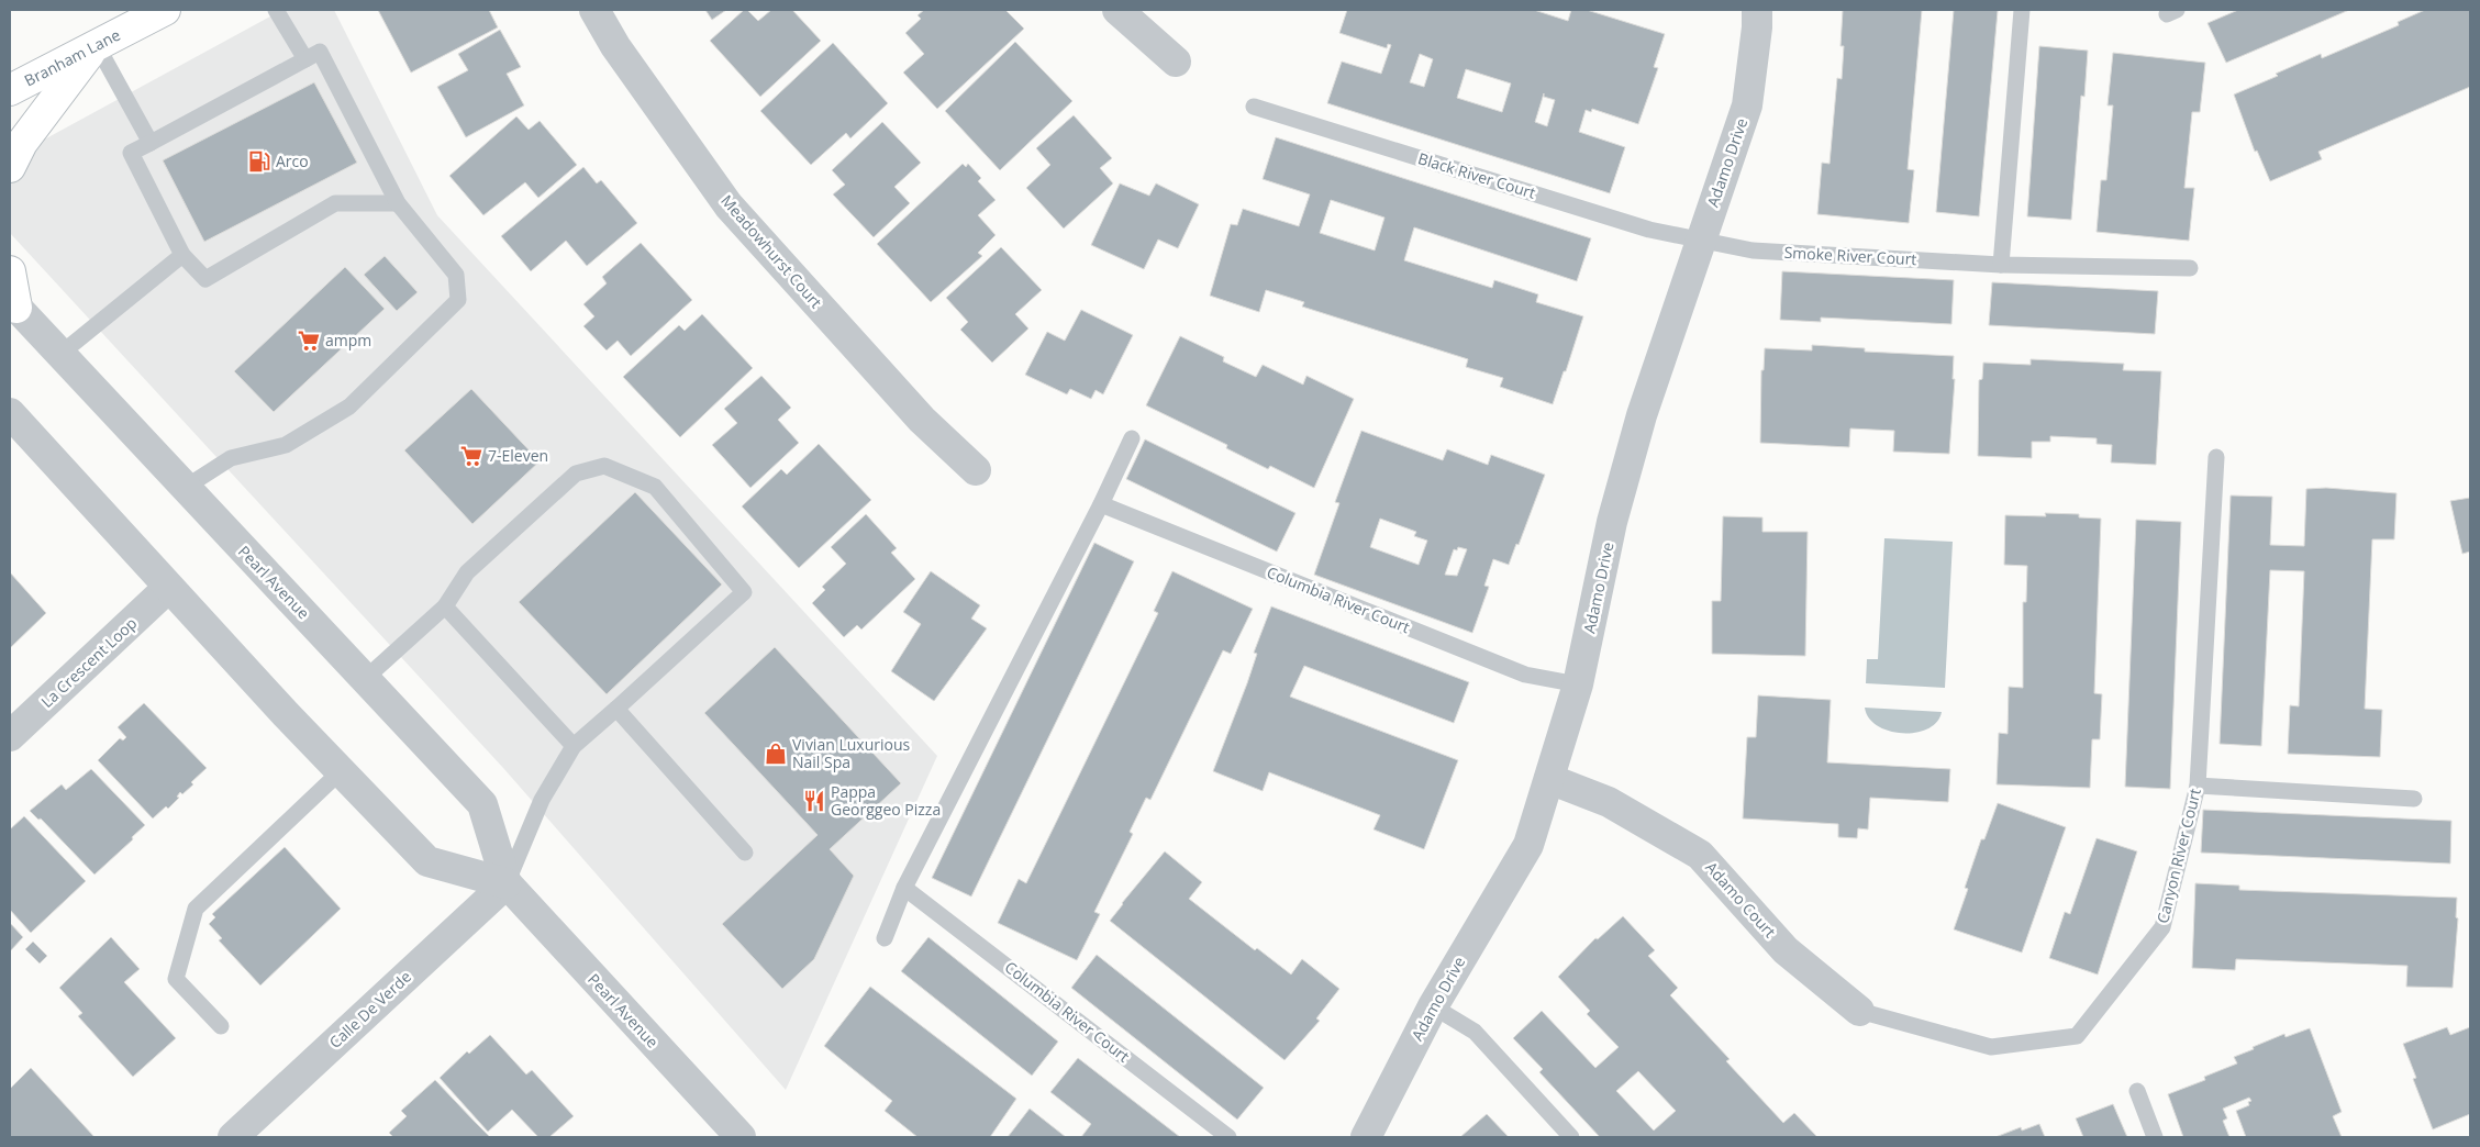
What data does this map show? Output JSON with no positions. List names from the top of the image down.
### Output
{
  "streets": {
    "main road": ["Branham Lane"],
    "street": [
      "Adamo Drive",
      "Meadowhurst Court",
      "Pearl Avenue",
      "La Crescent Loop",
      "Adamo Court",
      "Calle De Verde"
    ],
    "lane": [
      "Black River Court",
      "Smoke River Court",
      "Columbia River Court",
      "Canyon River Court"
    ]
  },
  "crossings": [
    ["Adamo Drive", "Black River Court"],
    ["Adamo Drive", "Smoke River Court"],
    ["Adamo Drive", "Columbia River Court"],
    ["Adamo Drive", "Adamo Court"],
    ["Black River Court", "Smoke River Court"],
    ["Pearl Avenue", "Calle De Verde"],
    ["Canyon River Court", "Adamo Court"]
  ],
  "places": {
    "fuel station": ["Arco"],
    "supermarket": ["ampm", "7-Eleven"],
    "shop": ["Vivian Luxurious Nail Spa"],
    "restaurant": ["Pappa Georggeo Pizza"]
  }
}
